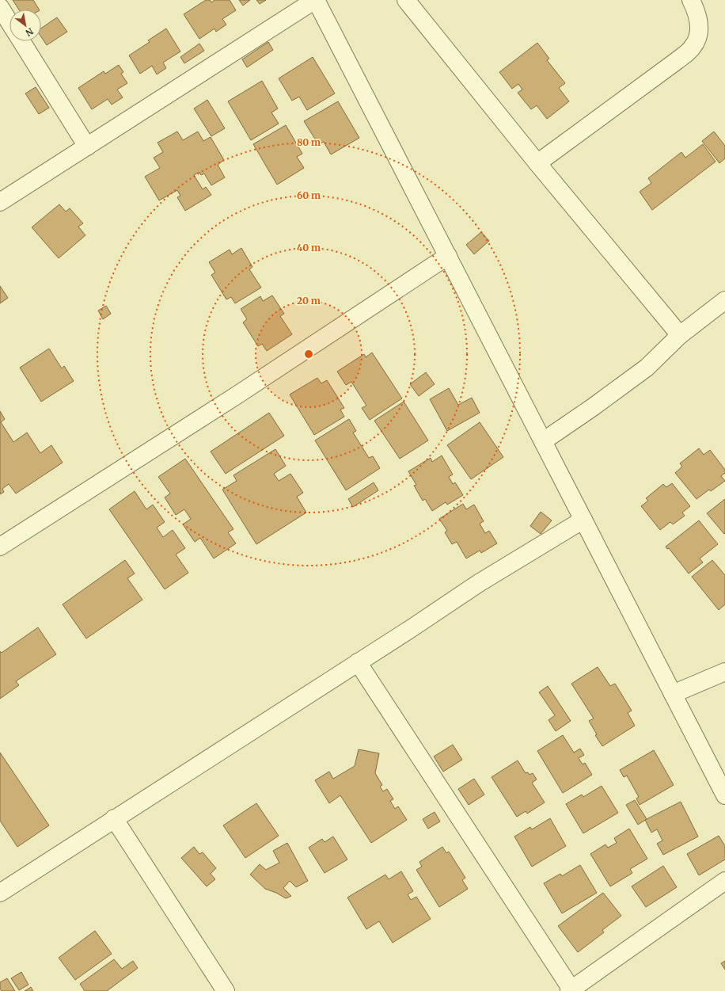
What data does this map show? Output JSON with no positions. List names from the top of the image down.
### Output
{
  "north": "bottom right",
  "rings": [
    "80 m",
    "60 m",
    "40 m",
    "20 m"
  ]
}
